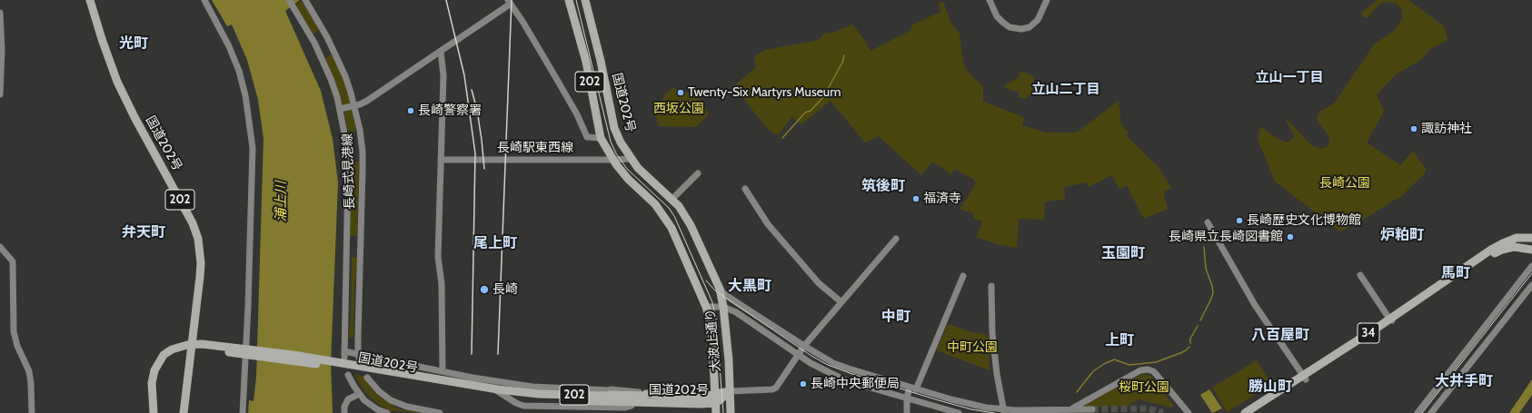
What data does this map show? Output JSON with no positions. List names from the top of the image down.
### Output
{
  "streets": {
    "highway": [
      "202",
      "国道202号",
      "34",
      "大波止通り"
    ],
    "street": ["長崎駅東西線", "長崎式見港線"]
  },
  "crossings": [
    ["202", "長崎駅東西線"],
    ["202", "大波止通り"],
    ["国道202号", "長崎駅東西線"],
    ["国道202号", "長崎式見港線"],
    ["国道202号", "大波止通り"]
  ],
  "districts": [
    "光町",
    "立山一丁目",
    "立山二丁目",
    "筑後町",
    "弁天町",
    "炉粕町",
    "尾上町",
    "玉園町",
    "馬町",
    "大黒町",
    "中町",
    "八百屋町",
    "上町",
    "大井手町",
    "勝山町"
  ],
  "water": ["浦上川"],
  "parks": [
    "西坂公園",
    "長崎公園",
    "中町公園",
    "桜町公園"
  ],
  "places": [
    "Twenty-Six Martyrs Museum",
    "長崎警察署",
    "諏訪神社",
    "福済寺",
    "長崎歴史文化博物館",
    "長崎県立長崎図書館",
    "長崎",
    "長崎中央郵便局"
  ]
}
